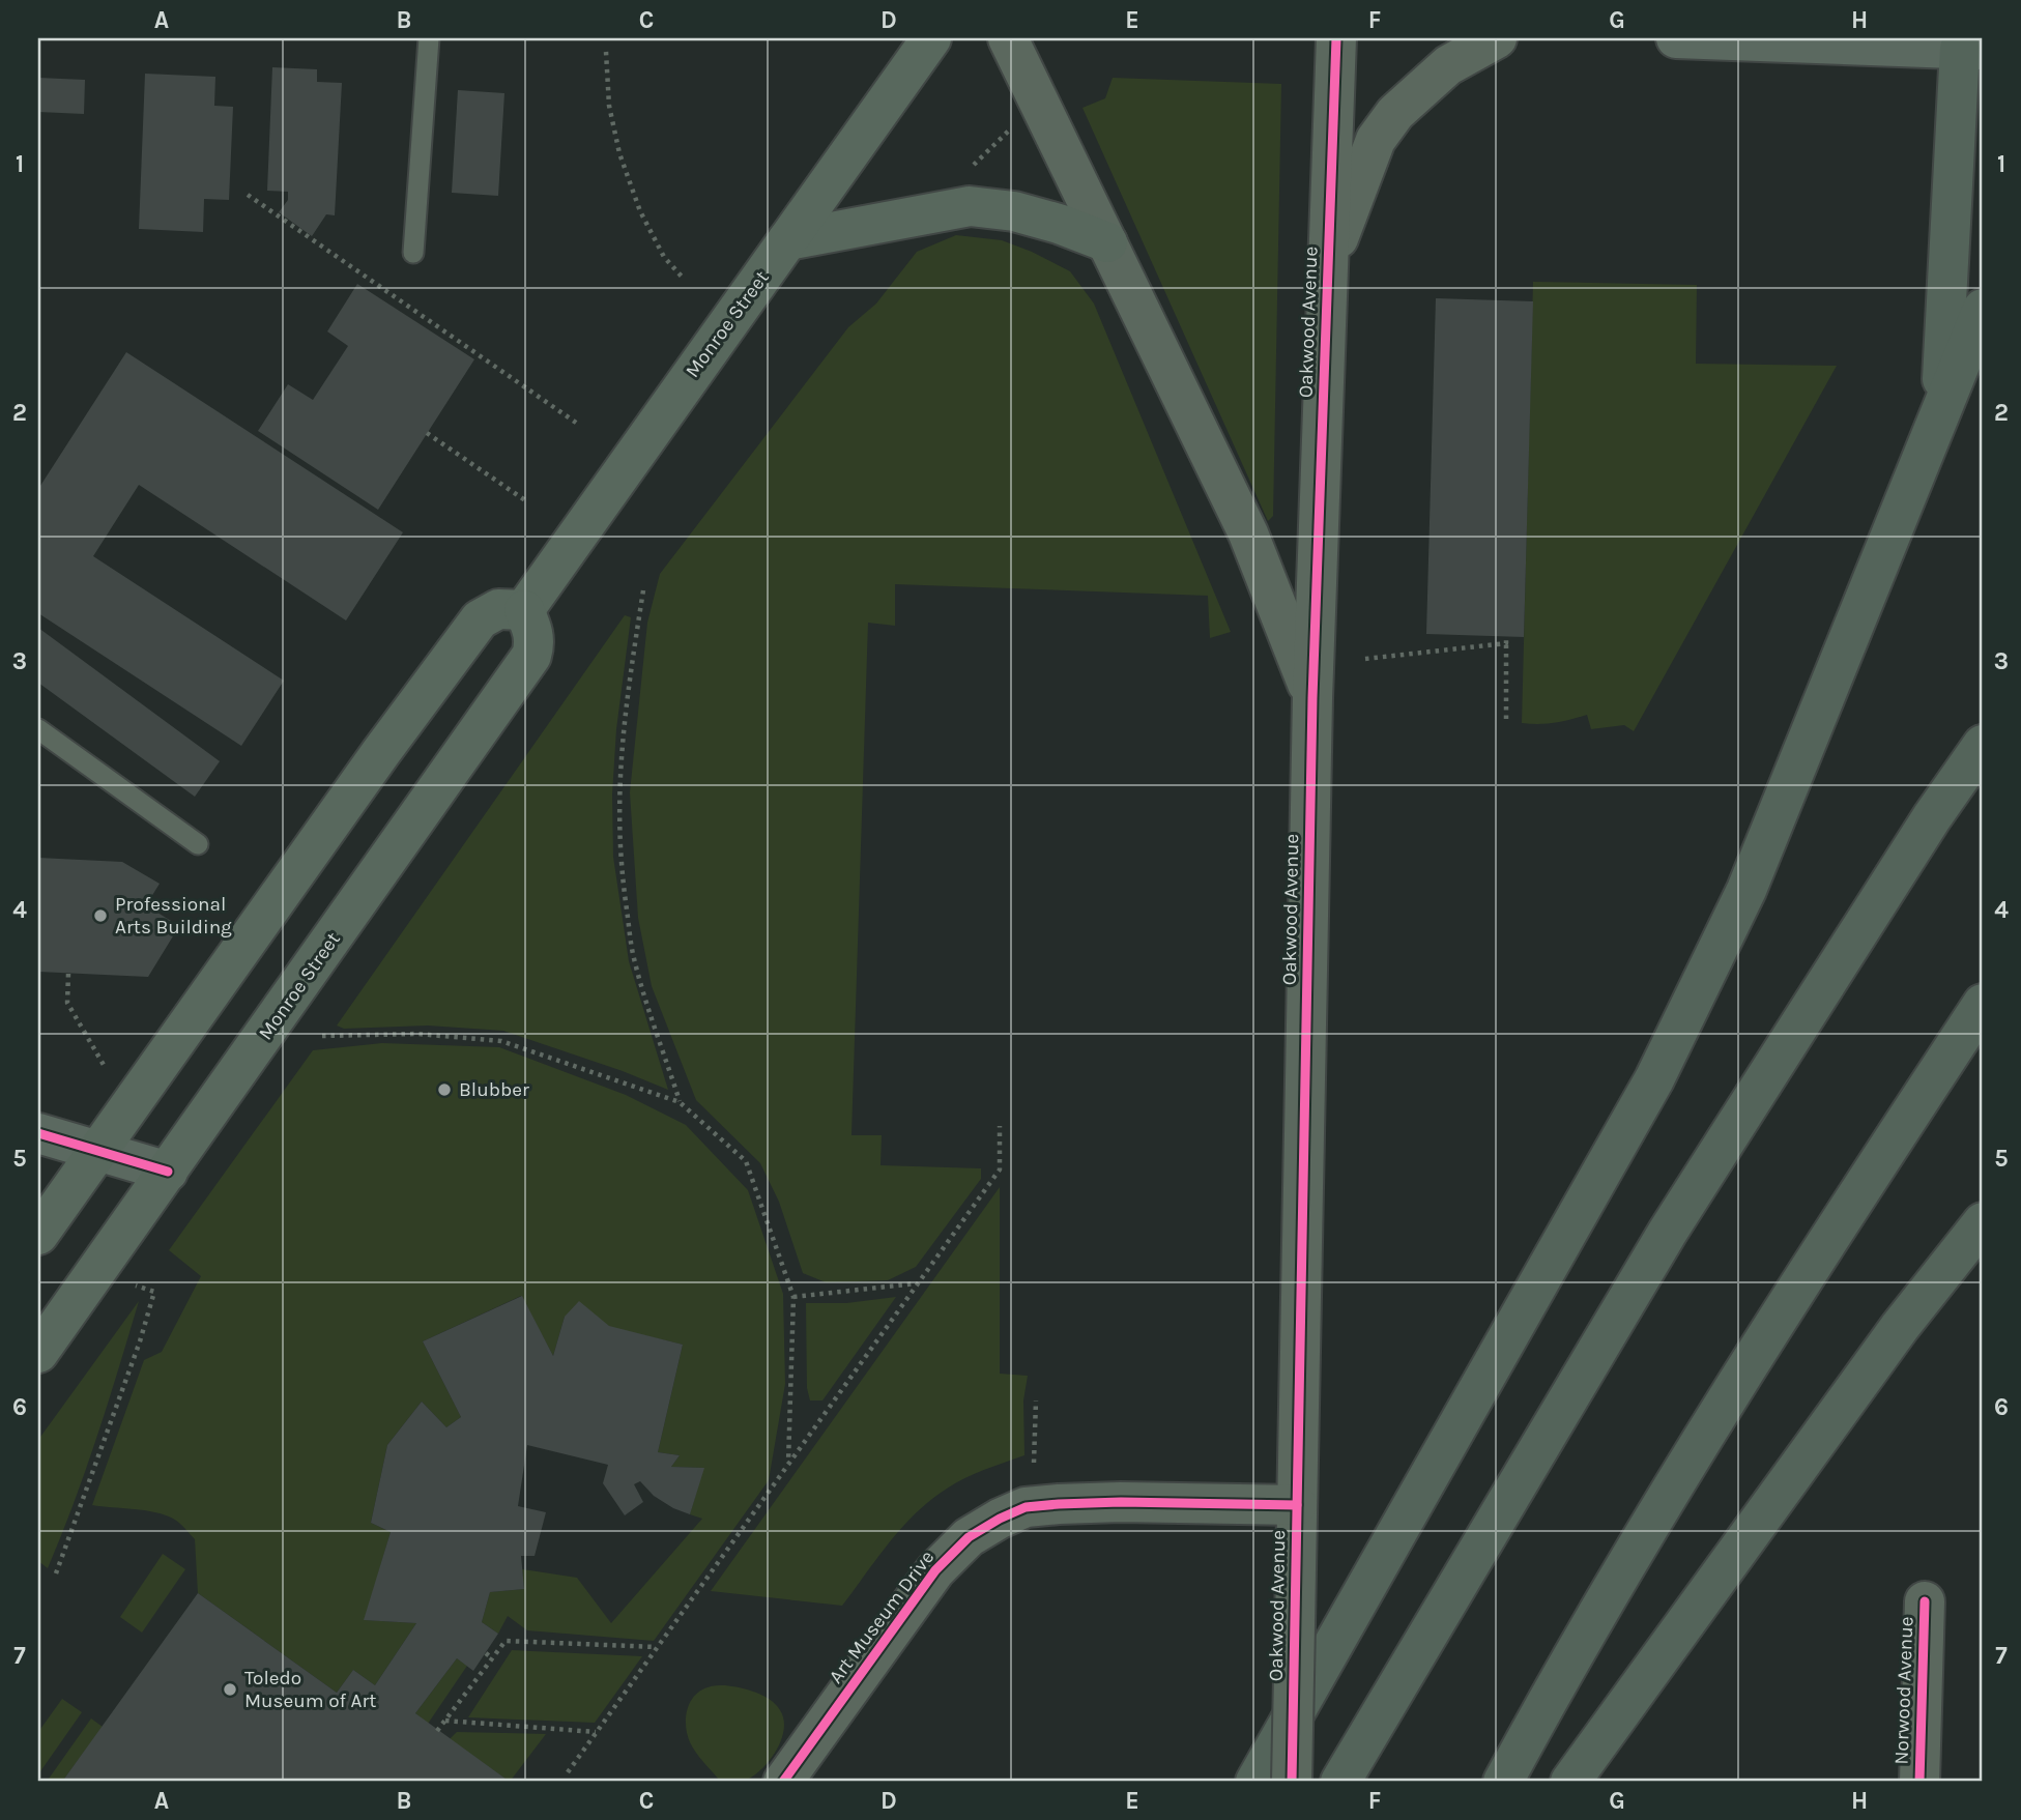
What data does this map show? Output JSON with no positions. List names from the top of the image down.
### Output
{
  "streets": {
    "main road": ["Monroe Street"],
    "street": ["Oakwood Avenue", "Art Museum Drive", "Norwood Avenue"]
  },
  "crossings": [
    ["Oakwood Avenue", "Art Museum Drive"]
  ],
  "places": ["Professional Arts Building", "Blubber", "Toledo Museum of Art"],
  "grid": {
    "columns": [
      "A",
      "B",
      "C",
      "D",
      "E",
      "F",
      "G",
      "H"
    ],
    "rows": [
      "1",
      "2",
      "3",
      "4",
      "5",
      "6",
      "7"
    ]
  }
}
